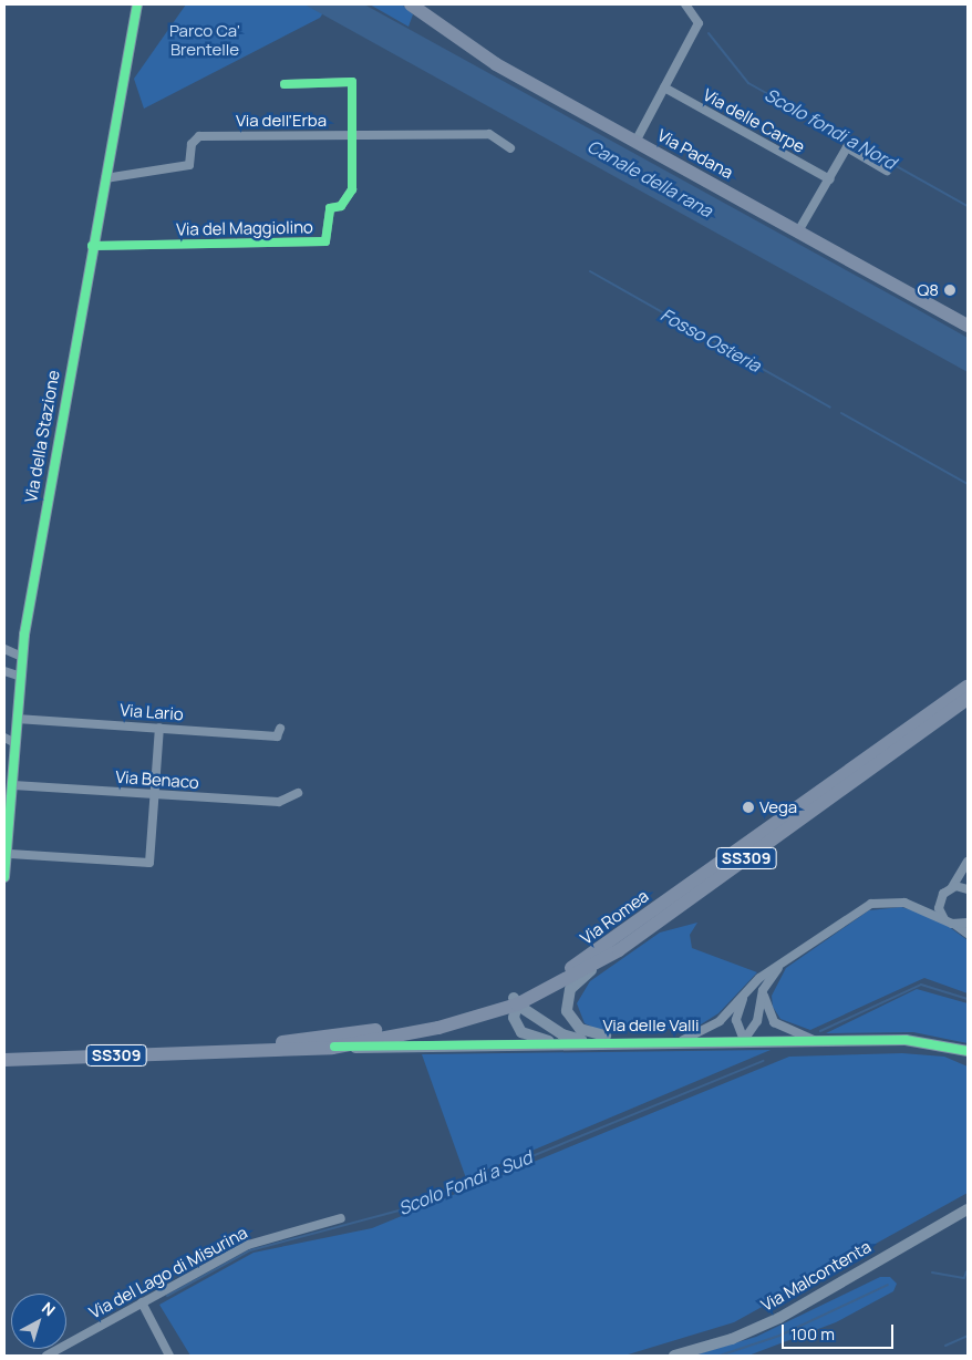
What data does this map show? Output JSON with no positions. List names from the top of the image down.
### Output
{
  "streets": {
    "main road": ["Via Padana", "SS309", "Via Romea"],
    "street": [
      "Via dell'Erba",
      "Via delle Carpe",
      "Via del Maggiolino",
      "Via della Stazione",
      "Via Lario",
      "Via Benaco",
      "Via delle Valli",
      "Via del Lago di Misurina",
      "Via Malcontenta"
    ]
  },
  "crossings": [
    ["Via dell'Erba", "Via del Maggiolino"],
    ["Via dell'Erba", "Via della Stazione"],
    ["Via del Maggiolino", "Via della Stazione"],
    ["Via della Stazione", "Via Lario"],
    ["Via della Stazione", "Via Benaco"],
    ["Via Romea", "Via delle Valli"]
  ],
  "water": [
    "Scolo fondi a Nord",
    "Canale della rana",
    "Fosso Osteria",
    "Scolo Fondi a Sud"
  ],
  "parks": ["Parco Ca' Brentelle"],
  "places": ["Q8", "Vega"],
  "scale_bar": "100 m",
  "north": "top right"
}
